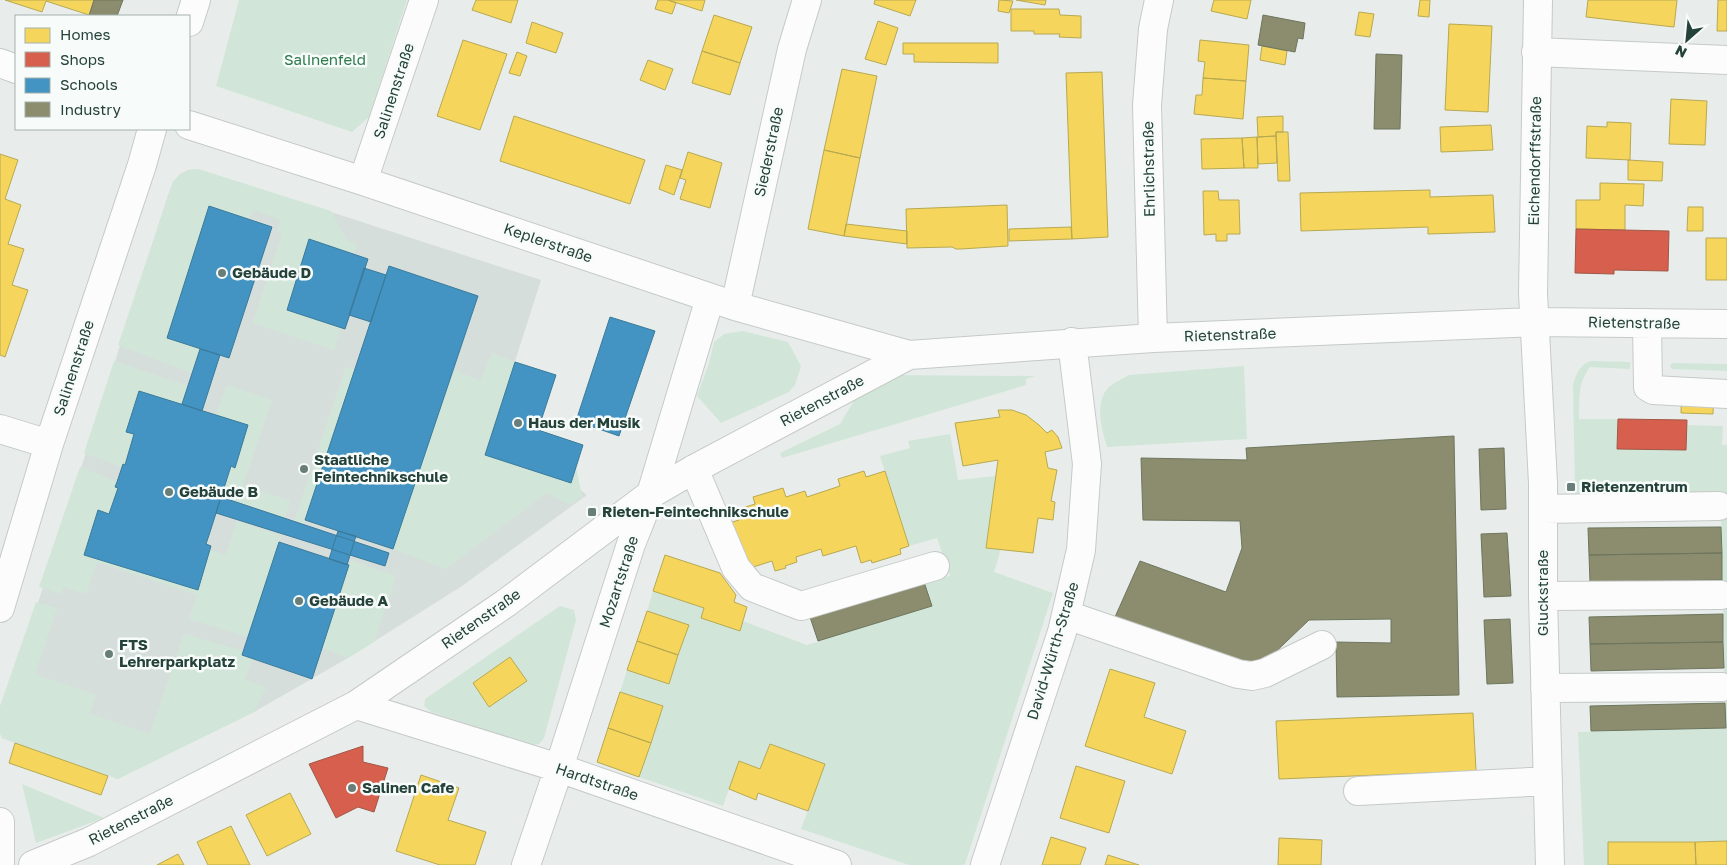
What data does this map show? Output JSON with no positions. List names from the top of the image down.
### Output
{
  "streets": {
    "street": [
      "Salinenstraße",
      "Siederstraße",
      "Eichendorffstraße",
      "Ehrlichstraße",
      "Keplerstraße",
      "Rietenstraße",
      "Mozartstraße",
      "Gluckstraße",
      "David-Würth-Straße",
      "Hardtstraße"
    ]
  },
  "crossings": [
    ["Salinenstraße", "Keplerstraße"],
    ["Siederstraße", "Keplerstraße"],
    ["Siederstraße", "Mozartstraße"],
    ["Eichendorffstraße", "Rietenstraße"],
    ["Eichendorffstraße", "Gluckstraße"],
    ["Ehrlichstraße", "Rietenstraße"],
    ["Keplerstraße", "Rietenstraße"],
    ["Keplerstraße", "Mozartstraße"],
    ["Rietenstraße", "Mozartstraße"],
    ["Rietenstraße", "Gluckstraße"],
    ["Rietenstraße", "David-Würth-Straße"],
    ["Rietenstraße", "Hardtstraße"],
    ["Mozartstraße", "Hardtstraße"]
  ],
  "parks": ["Salinenfeld"],
  "places": {
    "other": [
      "Gebäude D",
      "Haus der Musik",
      "Staatliche Feintechnikschule",
      "Gebäude B",
      "Gebäude A",
      "FTS Lehrerparkplatz",
      "Salinen Cafe"
    ],
    "transit": ["Rietenzentrum", "Rieten-Feintechnikschule"]
  },
  "legend": [
    "Homes",
    "Shops",
    "Schools",
    "Industry"
  ],
  "north": "bottom left"
}
